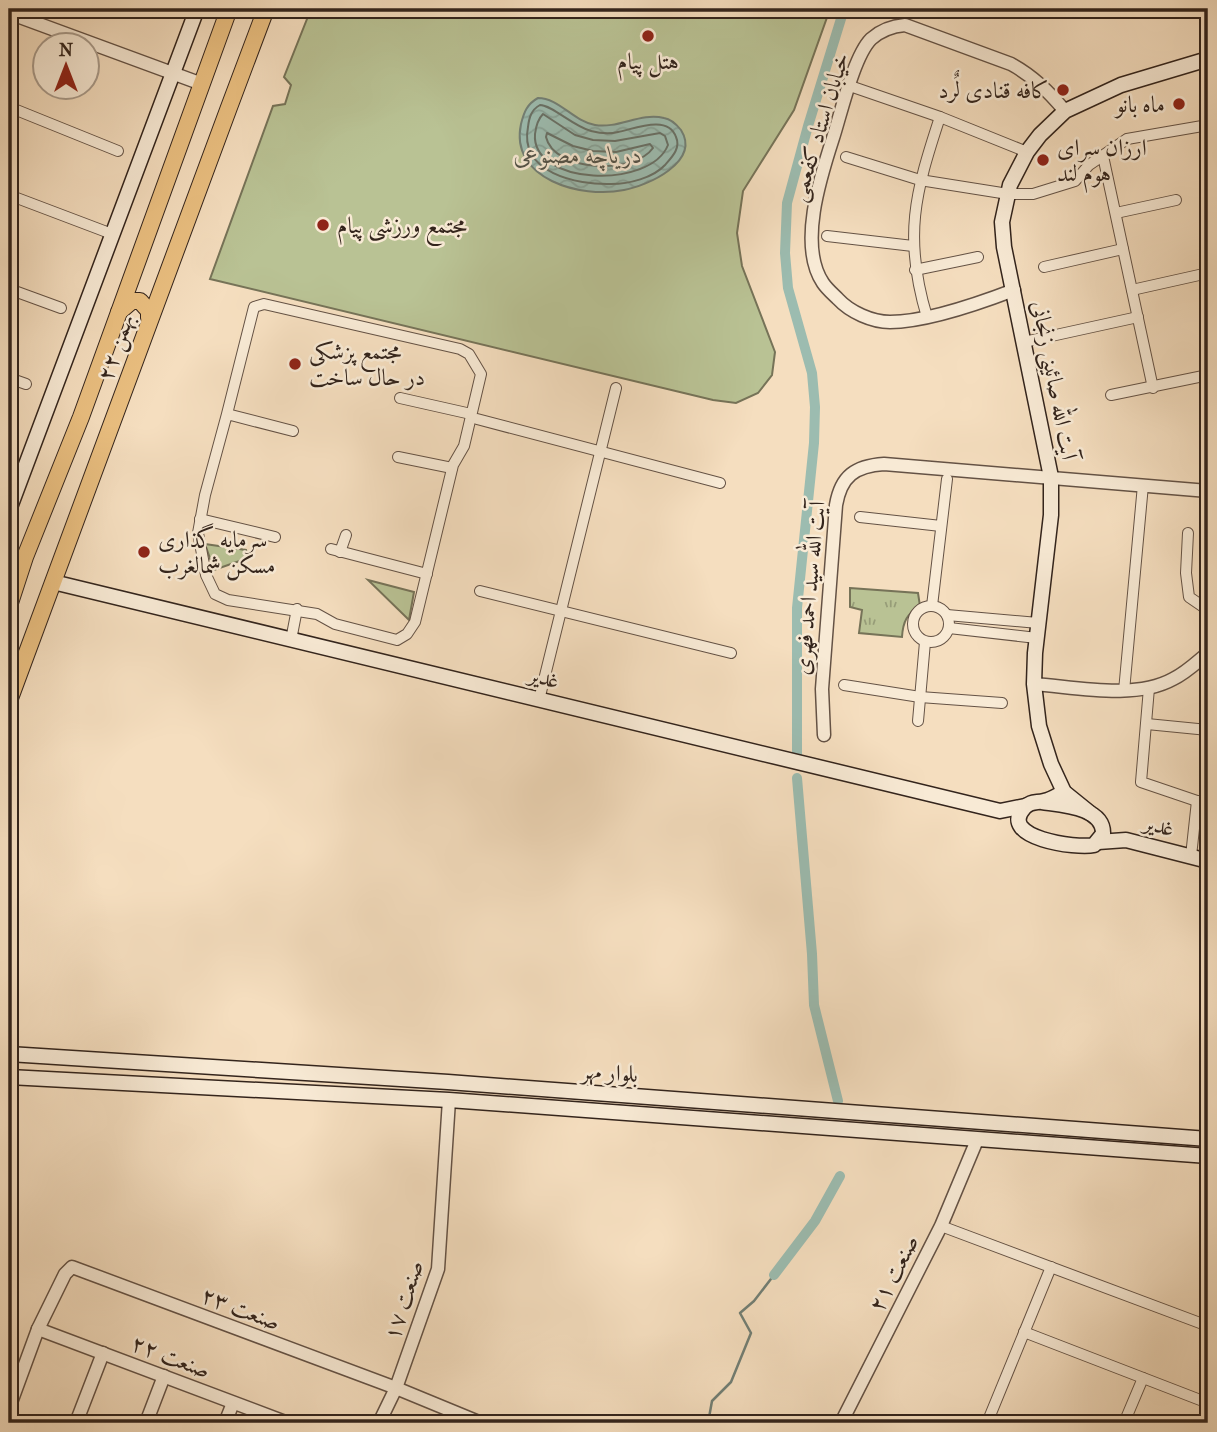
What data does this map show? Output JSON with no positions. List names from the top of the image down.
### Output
{
  "streets": {
    "highway": ["۲۲ بهمن"],
    "main road": ["آیت الله صائینی زنجانی", "غدیر", "بلوار مهر"],
    "street": [
      "خیابان استاد کفعمی",
      "آیت الله سید احمد فهری",
      "صنعت ۲۱",
      "صنعت ۱۷",
      "صنعت ۲۳",
      "صنعت ۲۲"
    ]
  },
  "crossings": [
    ["خیابان استاد کفعمی", "آیت الله صائینی زنجانی"],
    ["۲۲ بهمن", "غدیر"],
    ["آیت الله صائینی زنجانی", "آیت الله سید احمد فهری"],
    ["آیت الله صائینی زنجانی", "غدیر"],
    ["بلوار مهر", "صنعت ۲۱"],
    ["بلوار مهر", "صنعت ۱۷"],
    ["صنعت ۱۷", "صنعت ۲۳"],
    ["صنعت ۲۳", "صنعت ۲۲"]
  ],
  "water": ["دریاچه مصنوعی"],
  "places": [
    "هتل پیام",
    "کافه قنادی لٌرد",
    "ماه بانو",
    "ارزان سرای هوم لند",
    "مجتمع ورزشی پیام",
    "مجتمع پزشکی در حال ساخت",
    "سرمایه گذاری مسکن شمالغرب"
  ],
  "north": "top"
}
